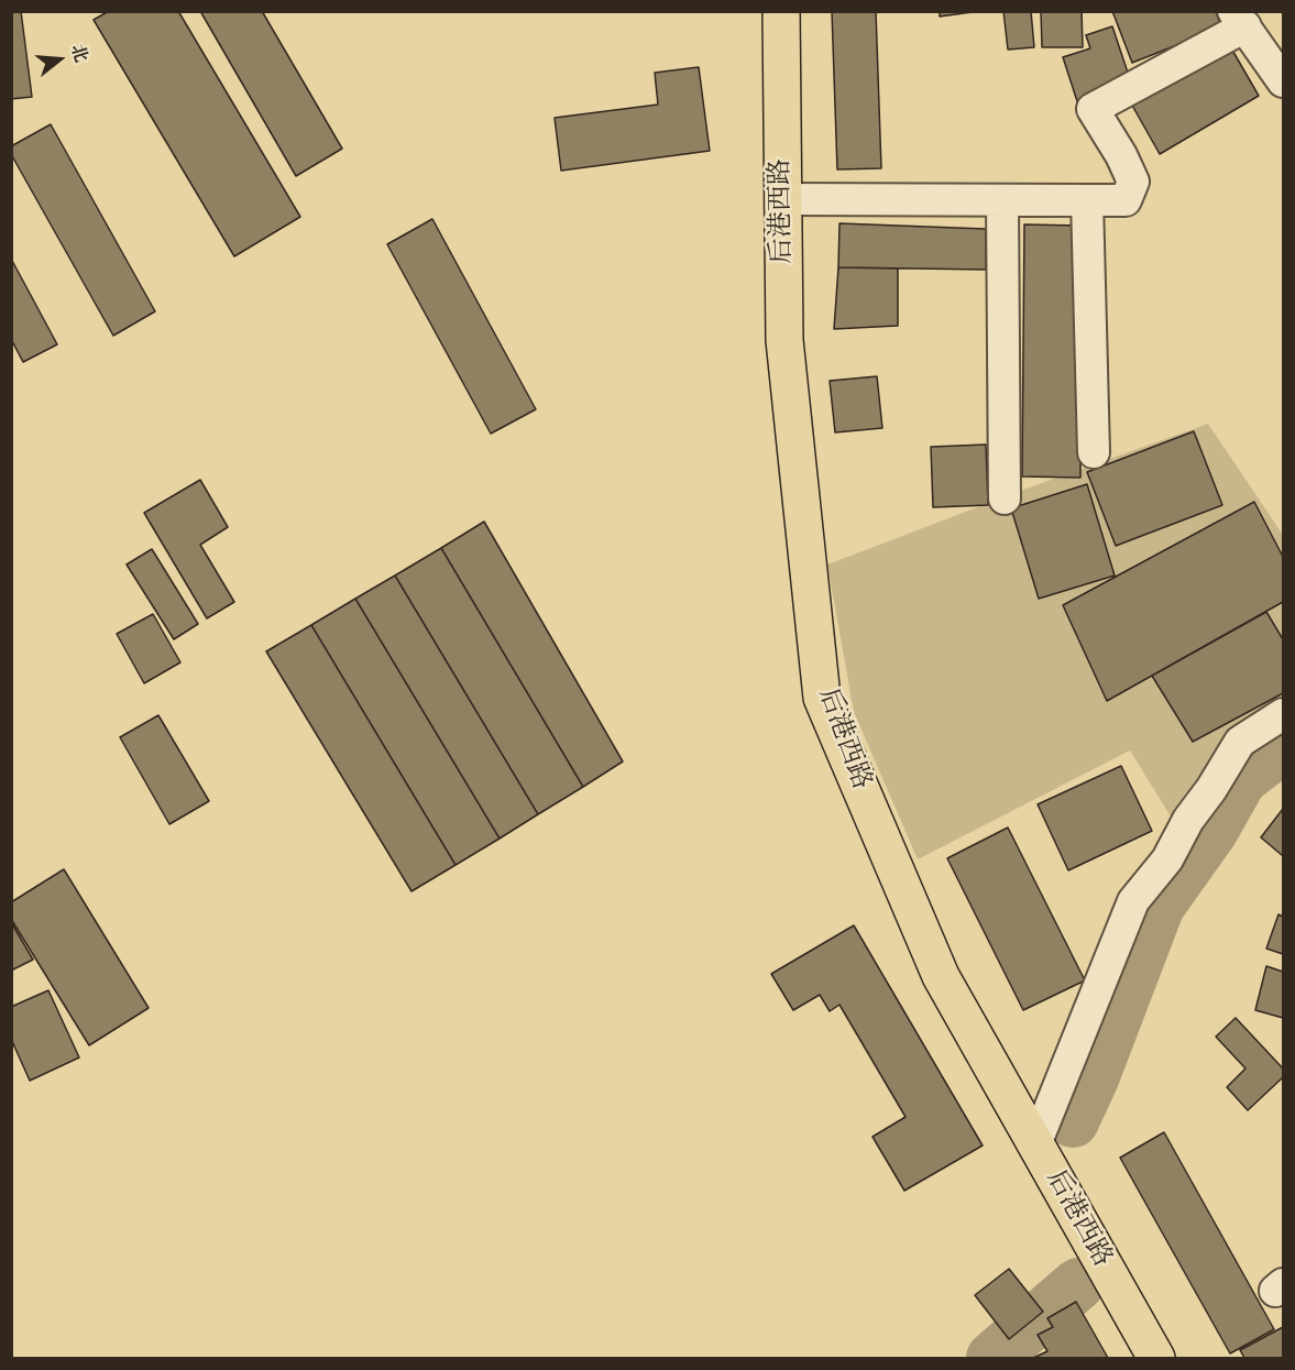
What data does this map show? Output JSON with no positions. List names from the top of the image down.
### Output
{
  "streets": {
    "main road": ["后港西路"]
  },
  "north": "right"
}
